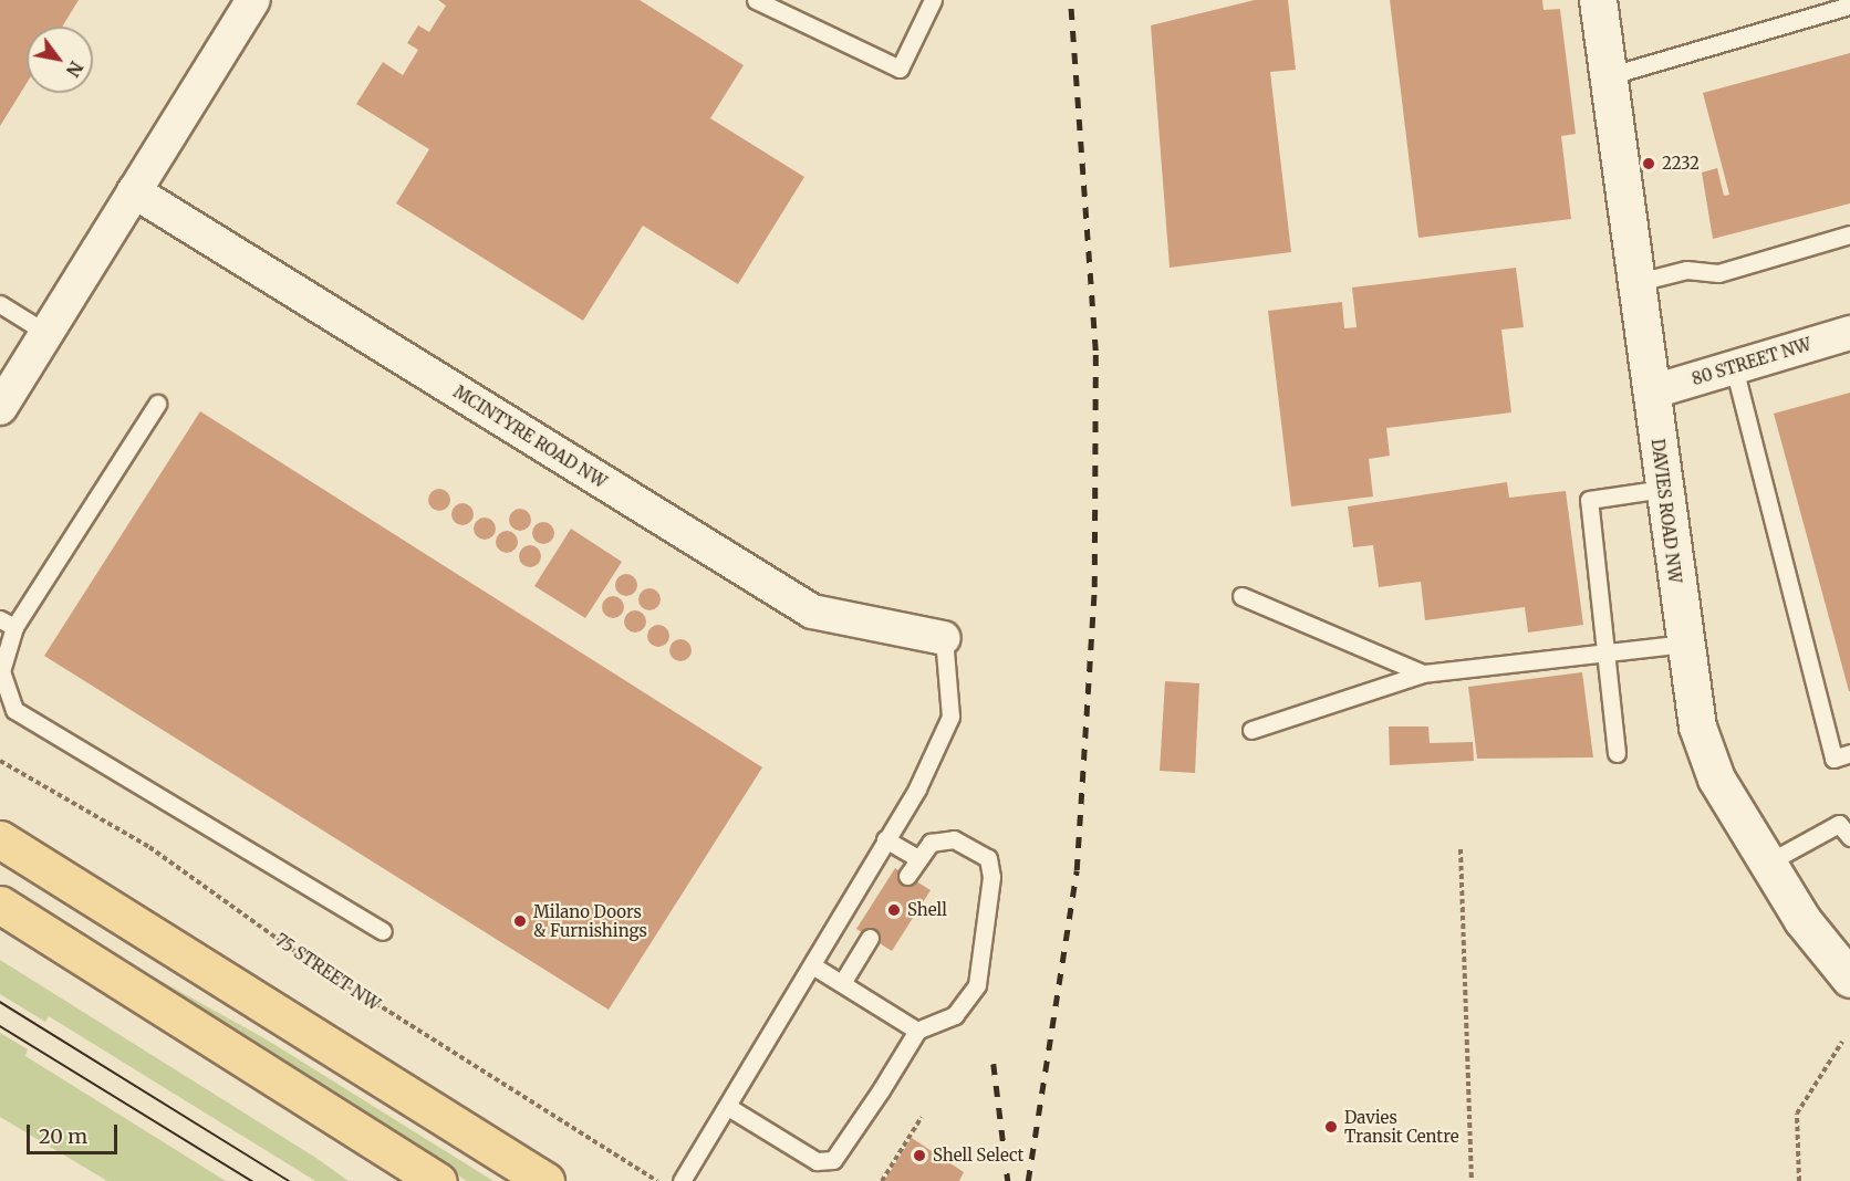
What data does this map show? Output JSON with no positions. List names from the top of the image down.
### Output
{
  "streets": {
    "street": ["80 STREET NW", "MCINTYRE ROAD NW", "DAVIES ROAD NW"],
    "path": ["75 STREET NW"]
  },
  "crossings": [
    ["80 STREET NW", "DAVIES ROAD NW"]
  ],
  "places": [
    "2232",
    "Shell",
    "Milano Doors & Furnishings",
    "Davies Transit Centre",
    "Shell Select"
  ],
  "scale_bar": "20 m",
  "north": "bottom right"
}
